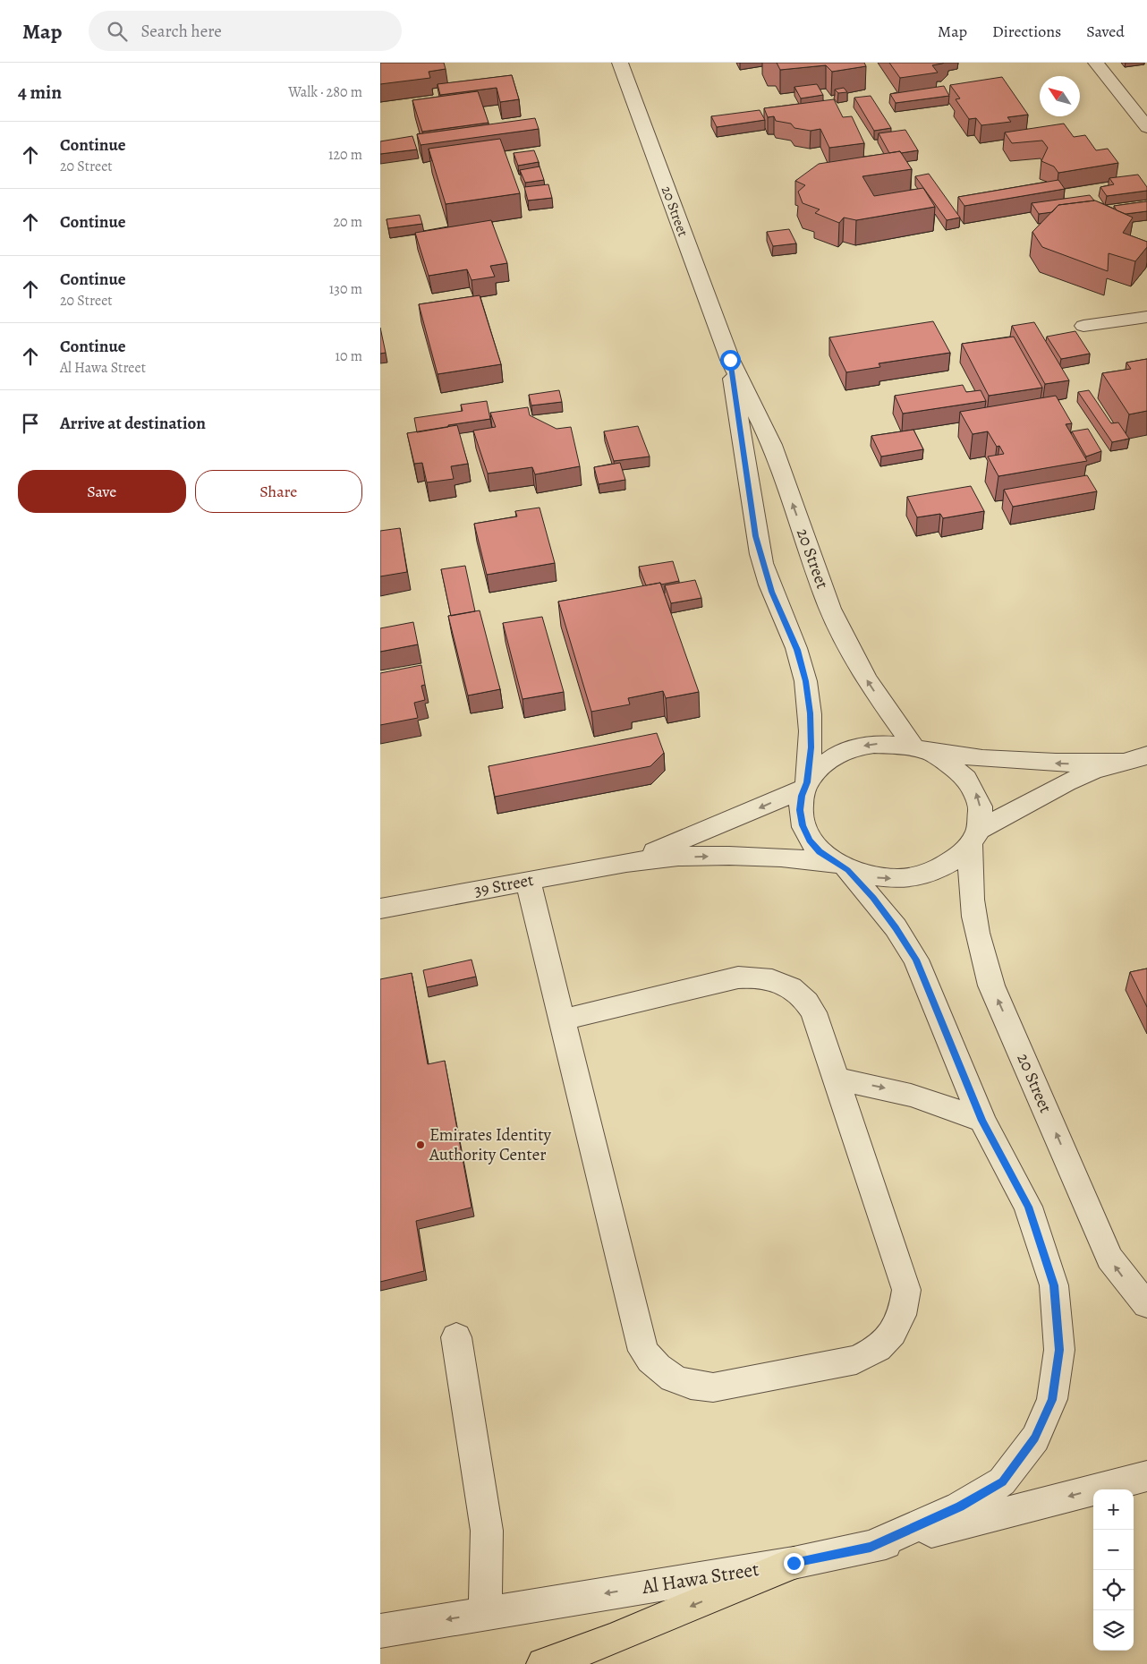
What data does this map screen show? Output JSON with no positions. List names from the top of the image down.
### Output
{
  "streets": {
    "street": ["20 Street", "39 Street", "Al Hawa Street"]
  },
  "crossings": [
    ["20 Street", "39 Street"]
  ],
  "one_way": ["Al Hawa Street"],
  "places": ["Emirates Identity Authority Center"],
  "north": "top left",
  "page": {
    "header": "Map",
    "search": "Search here",
    "nav": ["Map", "Directions", "Saved"],
    "heading": ["4 min", "Walk · 280 m"],
    "list": [
      ["Continue", "20 Street", "120 m"],
      ["Continue", "20 m"],
      ["Continue", "20 Street", "130 m"],
      ["Continue", "Al Hawa Street", "10 m"],
      "Arrive at destination"
    ],
    "buttons": ["Save", "Share"],
    "map_buttons": ["+", "−"]
  }
}
